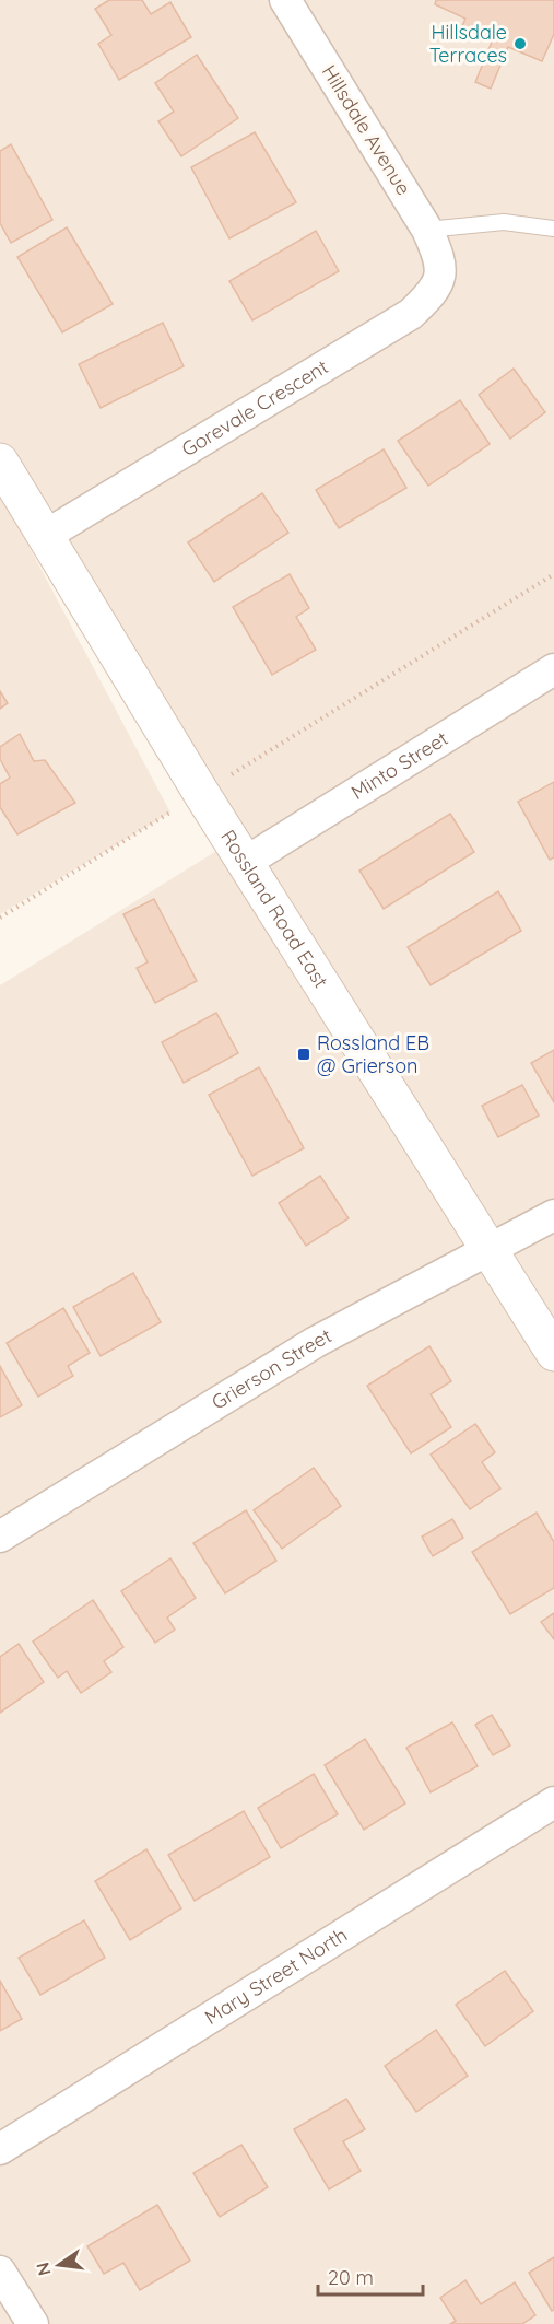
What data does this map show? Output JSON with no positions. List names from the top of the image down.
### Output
{
  "streets": {
    "main road": ["Rossland Road East"],
    "street": [
      "Hillsdale Avenue",
      "Gorevale Crescent",
      "Minto Street",
      "Grierson Street",
      "Mary Street North"
    ]
  },
  "crossings": [
    ["Hillsdale Avenue", "Gorevale Crescent"],
    ["Gorevale Crescent", "Rossland Road East"],
    ["Minto Street", "Rossland Road East"],
    ["Rossland Road East", "Grierson Street"]
  ],
  "places": {
    "other": ["Hillsdale Terraces"],
    "transit": ["Rossland EB @ Grierson"]
  },
  "scale_bar": "20 m",
  "north": "left"
}
